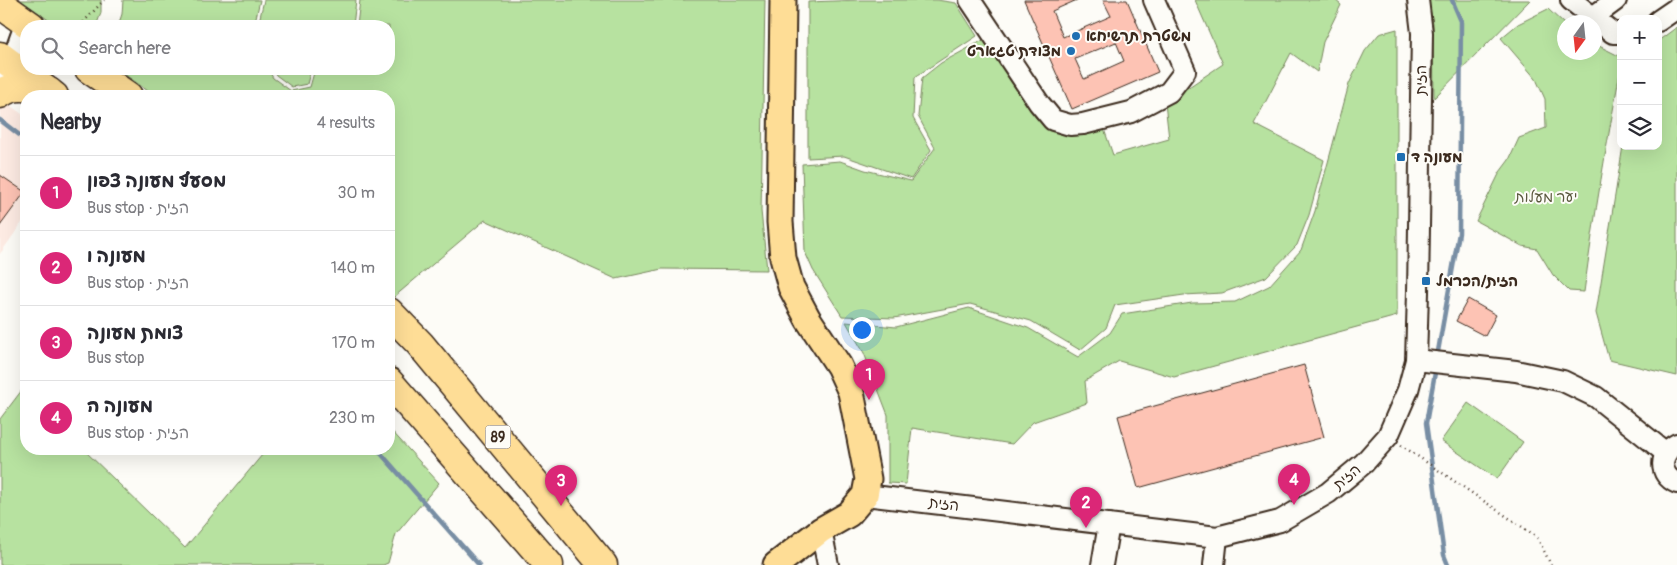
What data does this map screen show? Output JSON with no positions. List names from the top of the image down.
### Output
{
  "streets": {
    "highway": ["89"],
    "street": ["הזית"]
  },
  "parks": ["יער מעלות"],
  "places": {
    "other": ["משטרת תרשיחא", "מצודת טגארט"],
    "transit": ["מעונה ד", "הזית/הכרמל"]
  },
  "north": "bottom",
  "page": {
    "map_buttons": ["+", "−"],
    "search": "Search here",
    "heading": ["Nearby", "4 results"],
    "list": [
      {
        "mark": "1",
        "name": "מסעף מעונה צפון",
        "note": "Bus stop · הזית",
        "value": "30 m"
      },
      {
        "mark": "2",
        "name": "מעונה ו",
        "note": "Bus stop · הזית",
        "value": "140 m"
      },
      {
        "mark": "3",
        "name": "צומת מעונה",
        "note": "Bus stop",
        "value": "170 m"
      },
      {
        "mark": "4",
        "name": "מעונה ה",
        "note": "Bus stop · הזית",
        "value": "230 m"
      }
    ],
    "pins": [
      "1",
      "4",
      "3",
      "2"
    ]
  }
}
